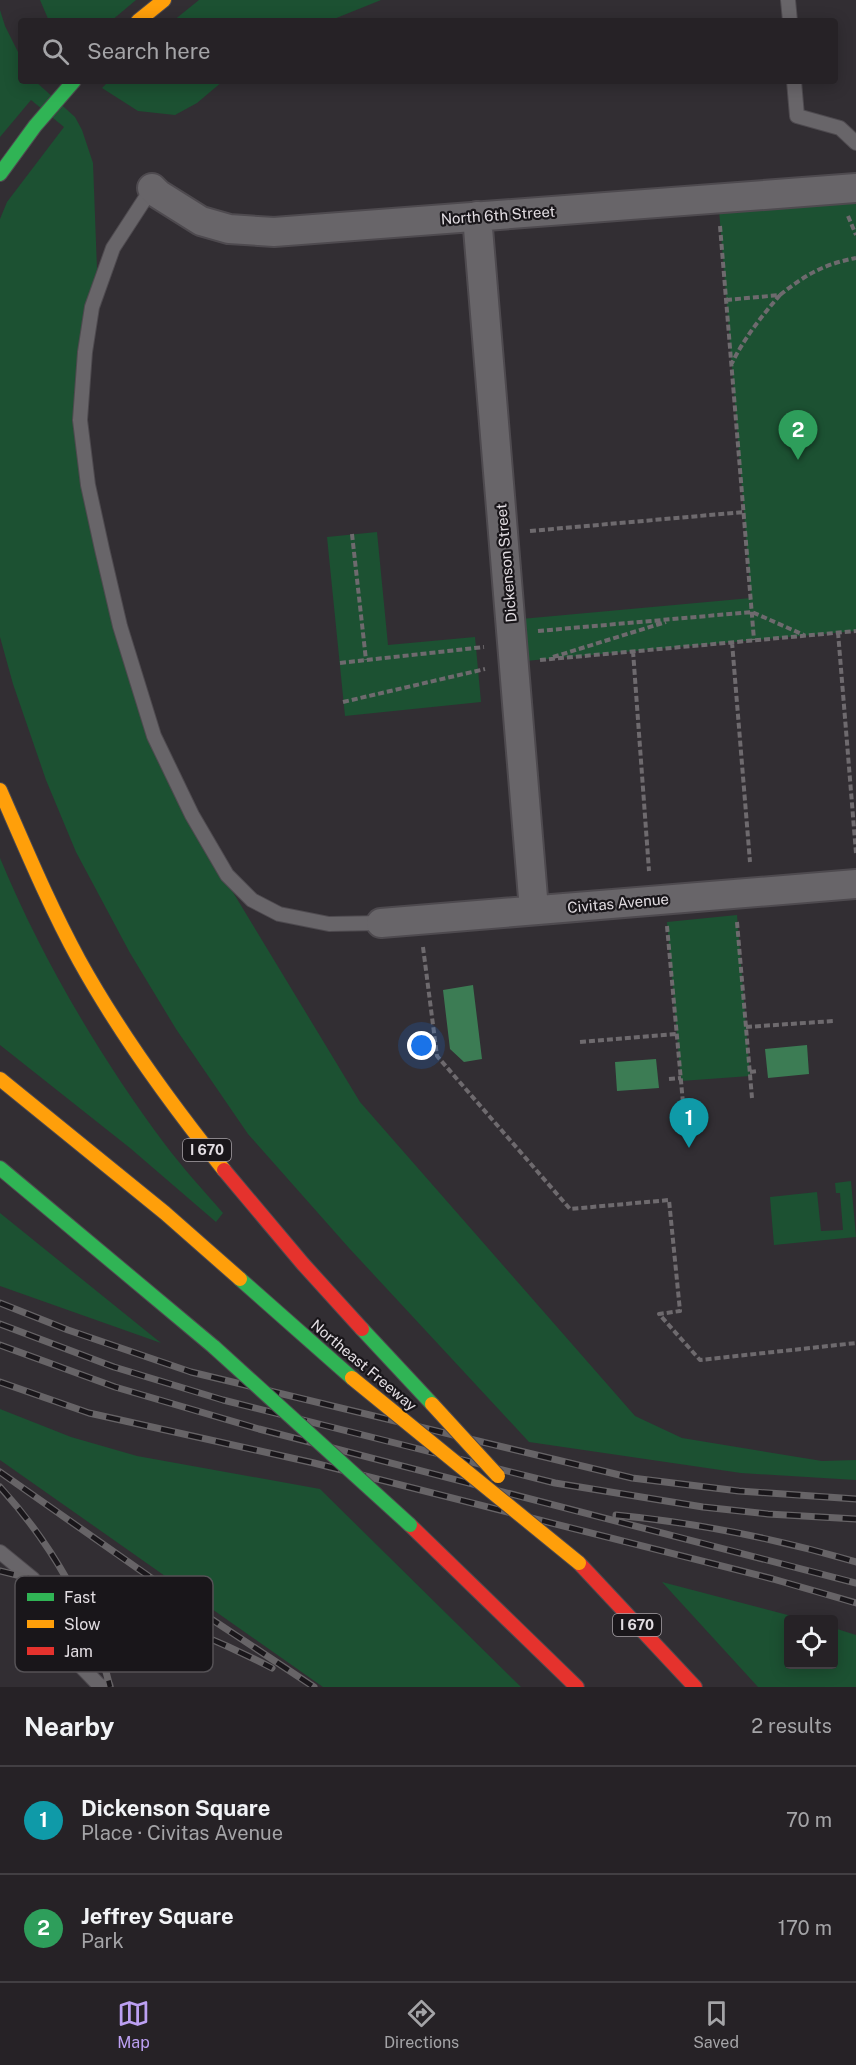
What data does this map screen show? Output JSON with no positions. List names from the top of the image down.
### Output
{
  "streets": {
    "highway": ["I 670", "Northeast Freeway"],
    "street": ["North 6th Street", "Dickenson Street", "Civitas Avenue"]
  },
  "crossings": [
    ["North 6th Street", "Dickenson Street"],
    ["Dickenson Street", "Civitas Avenue"],
    ["I 670", "Northeast Freeway"]
  ],
  "legend": ["Fast", "Slow", "Jam"],
  "page": {
    "search": "Search here",
    "pins": ["2", "1"],
    "heading": ["Nearby", "2 results"],
    "list": [
      {
        "mark": "1",
        "name": "Dickenson Square",
        "note": "Place · Civitas Avenue",
        "value": "70 m"
      },
      {
        "mark": "2",
        "name": "Jeffrey Square",
        "note": "Park",
        "value": "170 m"
      }
    ],
    "nav": ["Map", "Directions", "Saved"]
  }
}
